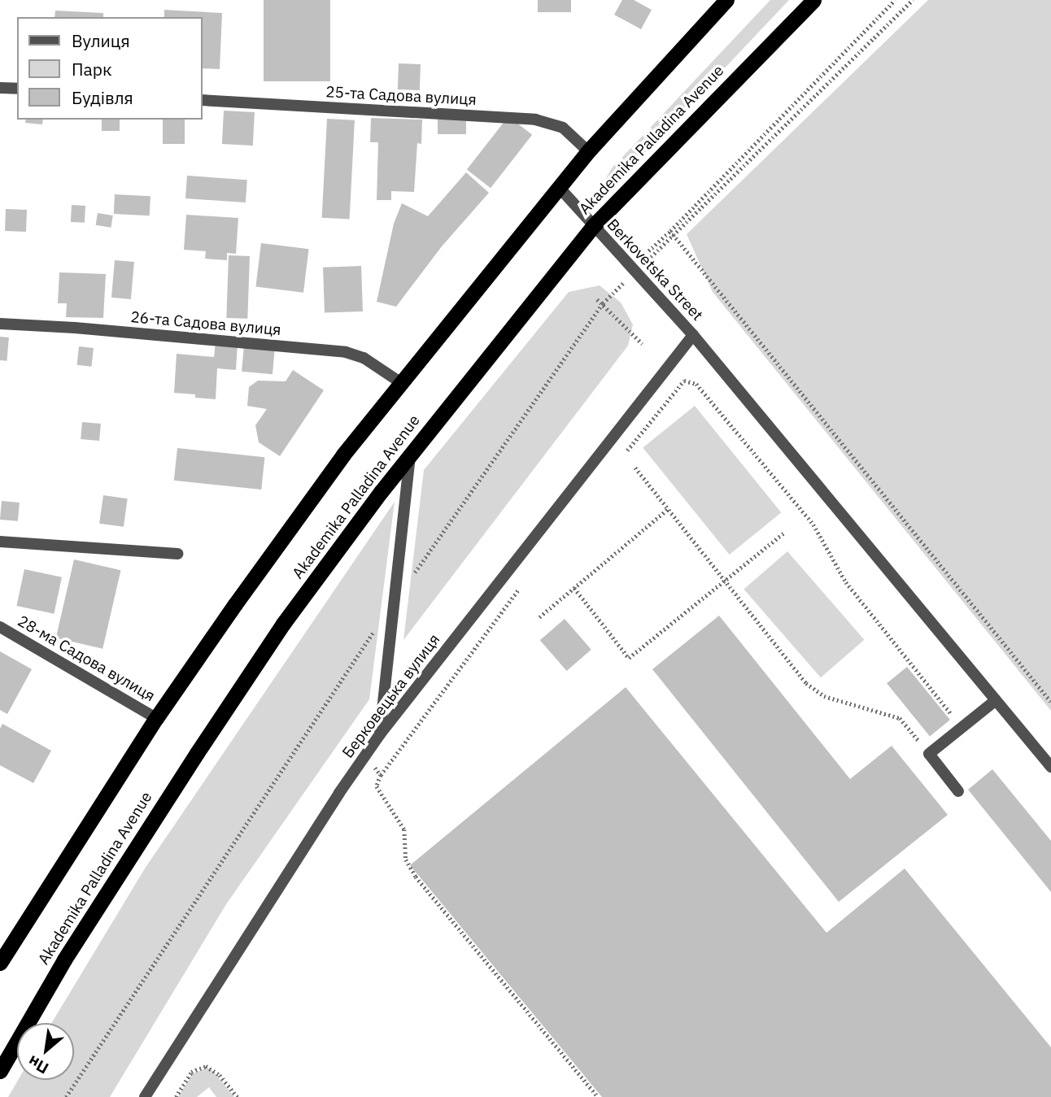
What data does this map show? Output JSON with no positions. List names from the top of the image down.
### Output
{
  "streets": {
    "highway": ["Akademika Palladina Avenue"],
    "street": [
      "25-та Садова вулиця",
      "Berkovetska Street",
      "26-та Садова вулиця",
      "28-ма Садова вулиця",
      "Берковецька вулиця"
    ]
  },
  "crossings": [
    ["Akademika Palladina Avenue", "Berkovetska Street"],
    ["Berkovetska Street", "Берковецька вулиця"]
  ],
  "legend": ["Вулиця", "Парк", "Будівля"],
  "north": "bottom left"
}
